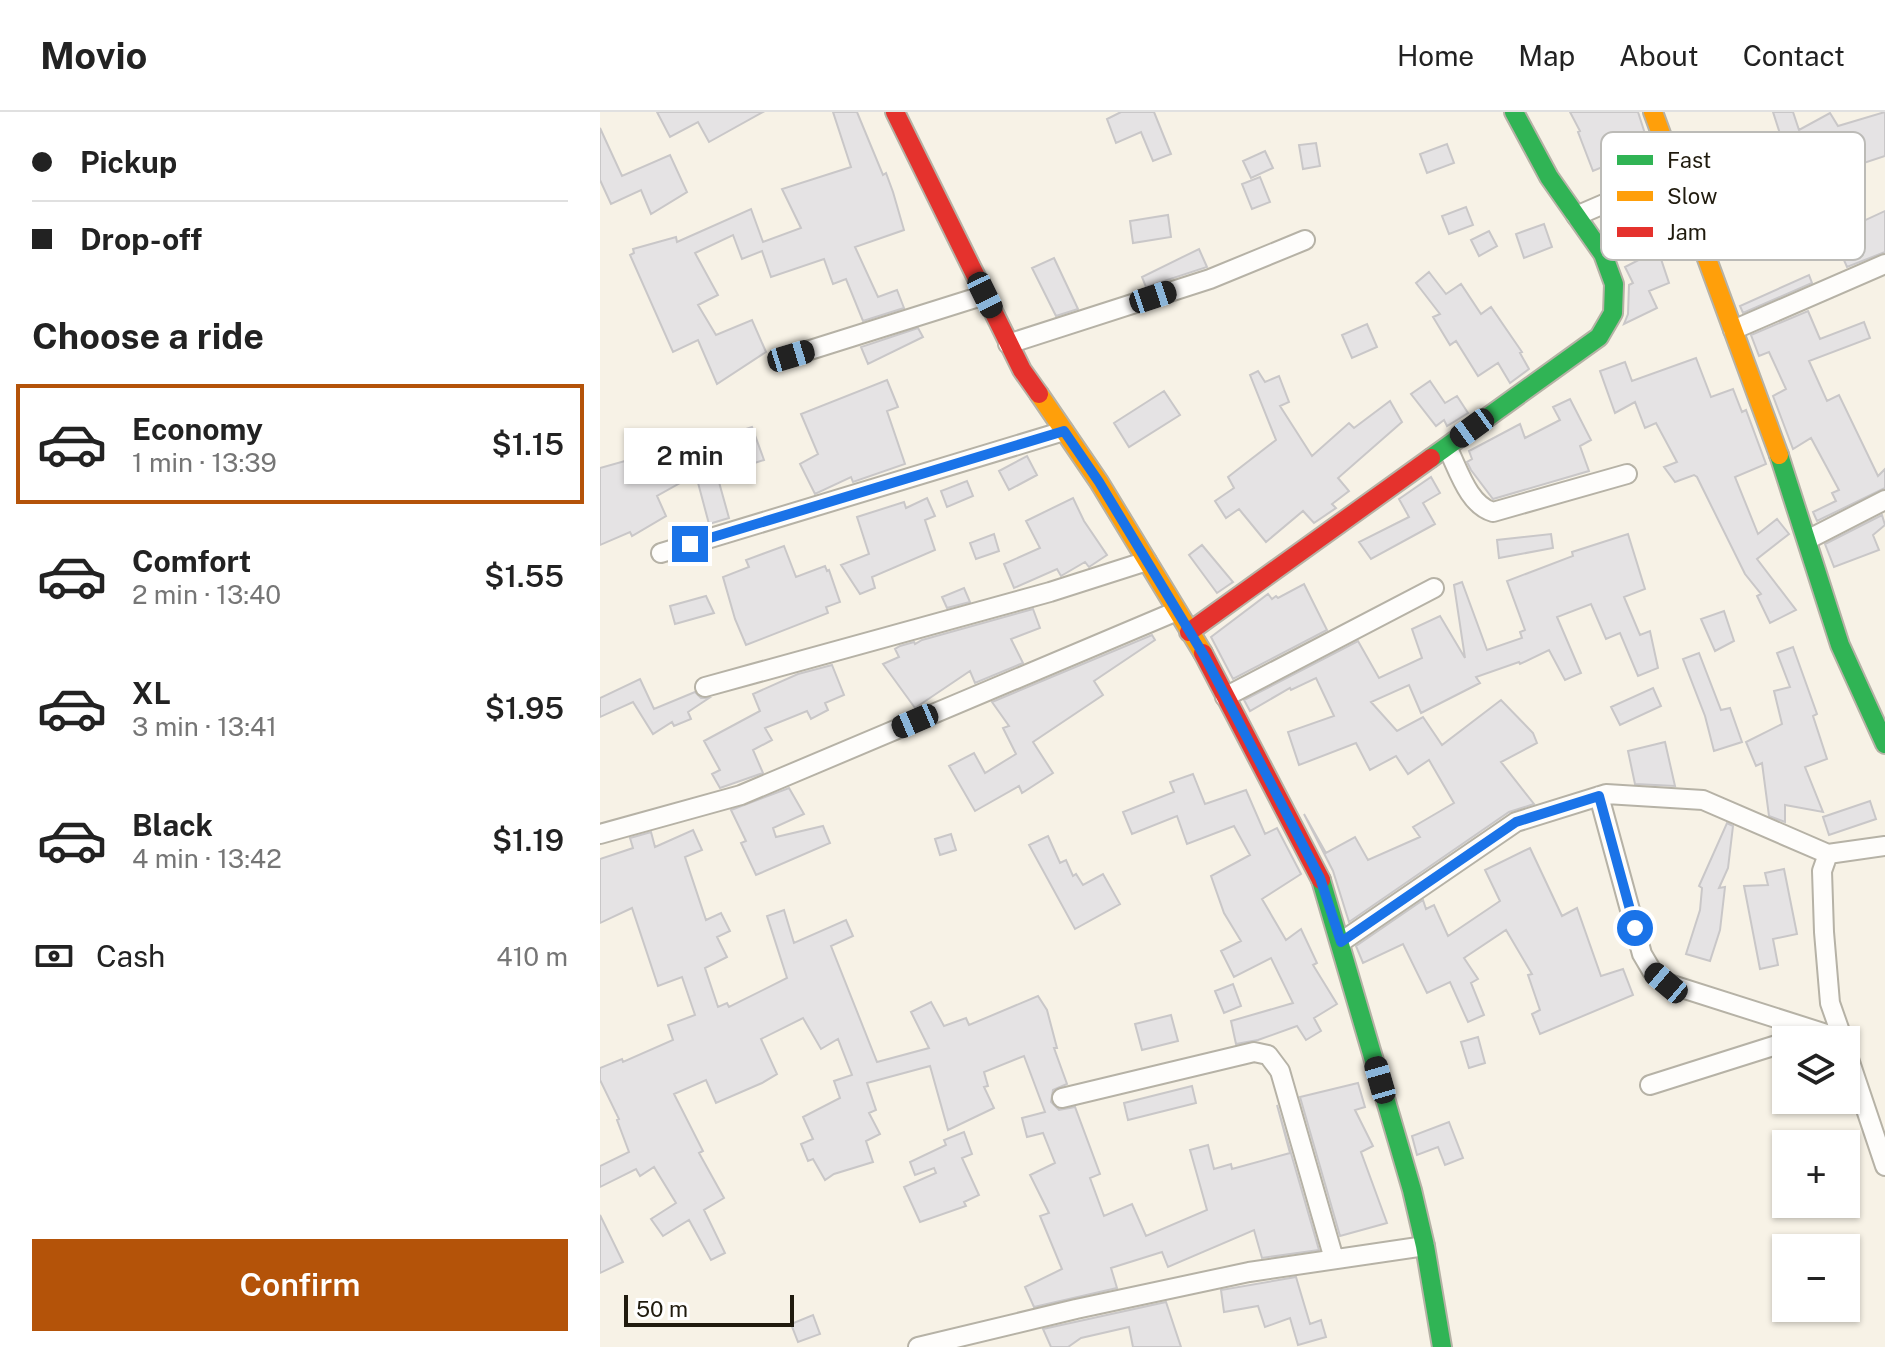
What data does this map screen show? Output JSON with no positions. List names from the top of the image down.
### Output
{
  "legend": ["Fast", "Slow", "Jam"],
  "scale_bar": "50 m",
  "page": {
    "header": "Movio",
    "nav": [
      "Home",
      "Map",
      "About",
      "Contact"
    ],
    "banner": ["Pickup", "Drop-off"],
    "heading": "Choose a ride",
    "list": [
      {
        "name": "Economy",
        "note": "1 min · 13:39",
        "value": "$1.15"
      },
      {
        "name": "Comfort",
        "note": "2 min · 13:40",
        "value": "$1.55"
      },
      {
        "name": "XL",
        "note": "3 min · 13:41",
        "value": "$1.95"
      },
      {
        "name": "Black",
        "note": "4 min · 13:42",
        "value": "$1.19"
      }
    ],
    "bubble": "2 min",
    "pay": ["Cash", "410 m"],
    "map_buttons": ["+", "−"],
    "buttons": "Confirm",
    "scale": "50 m"
  }
}
